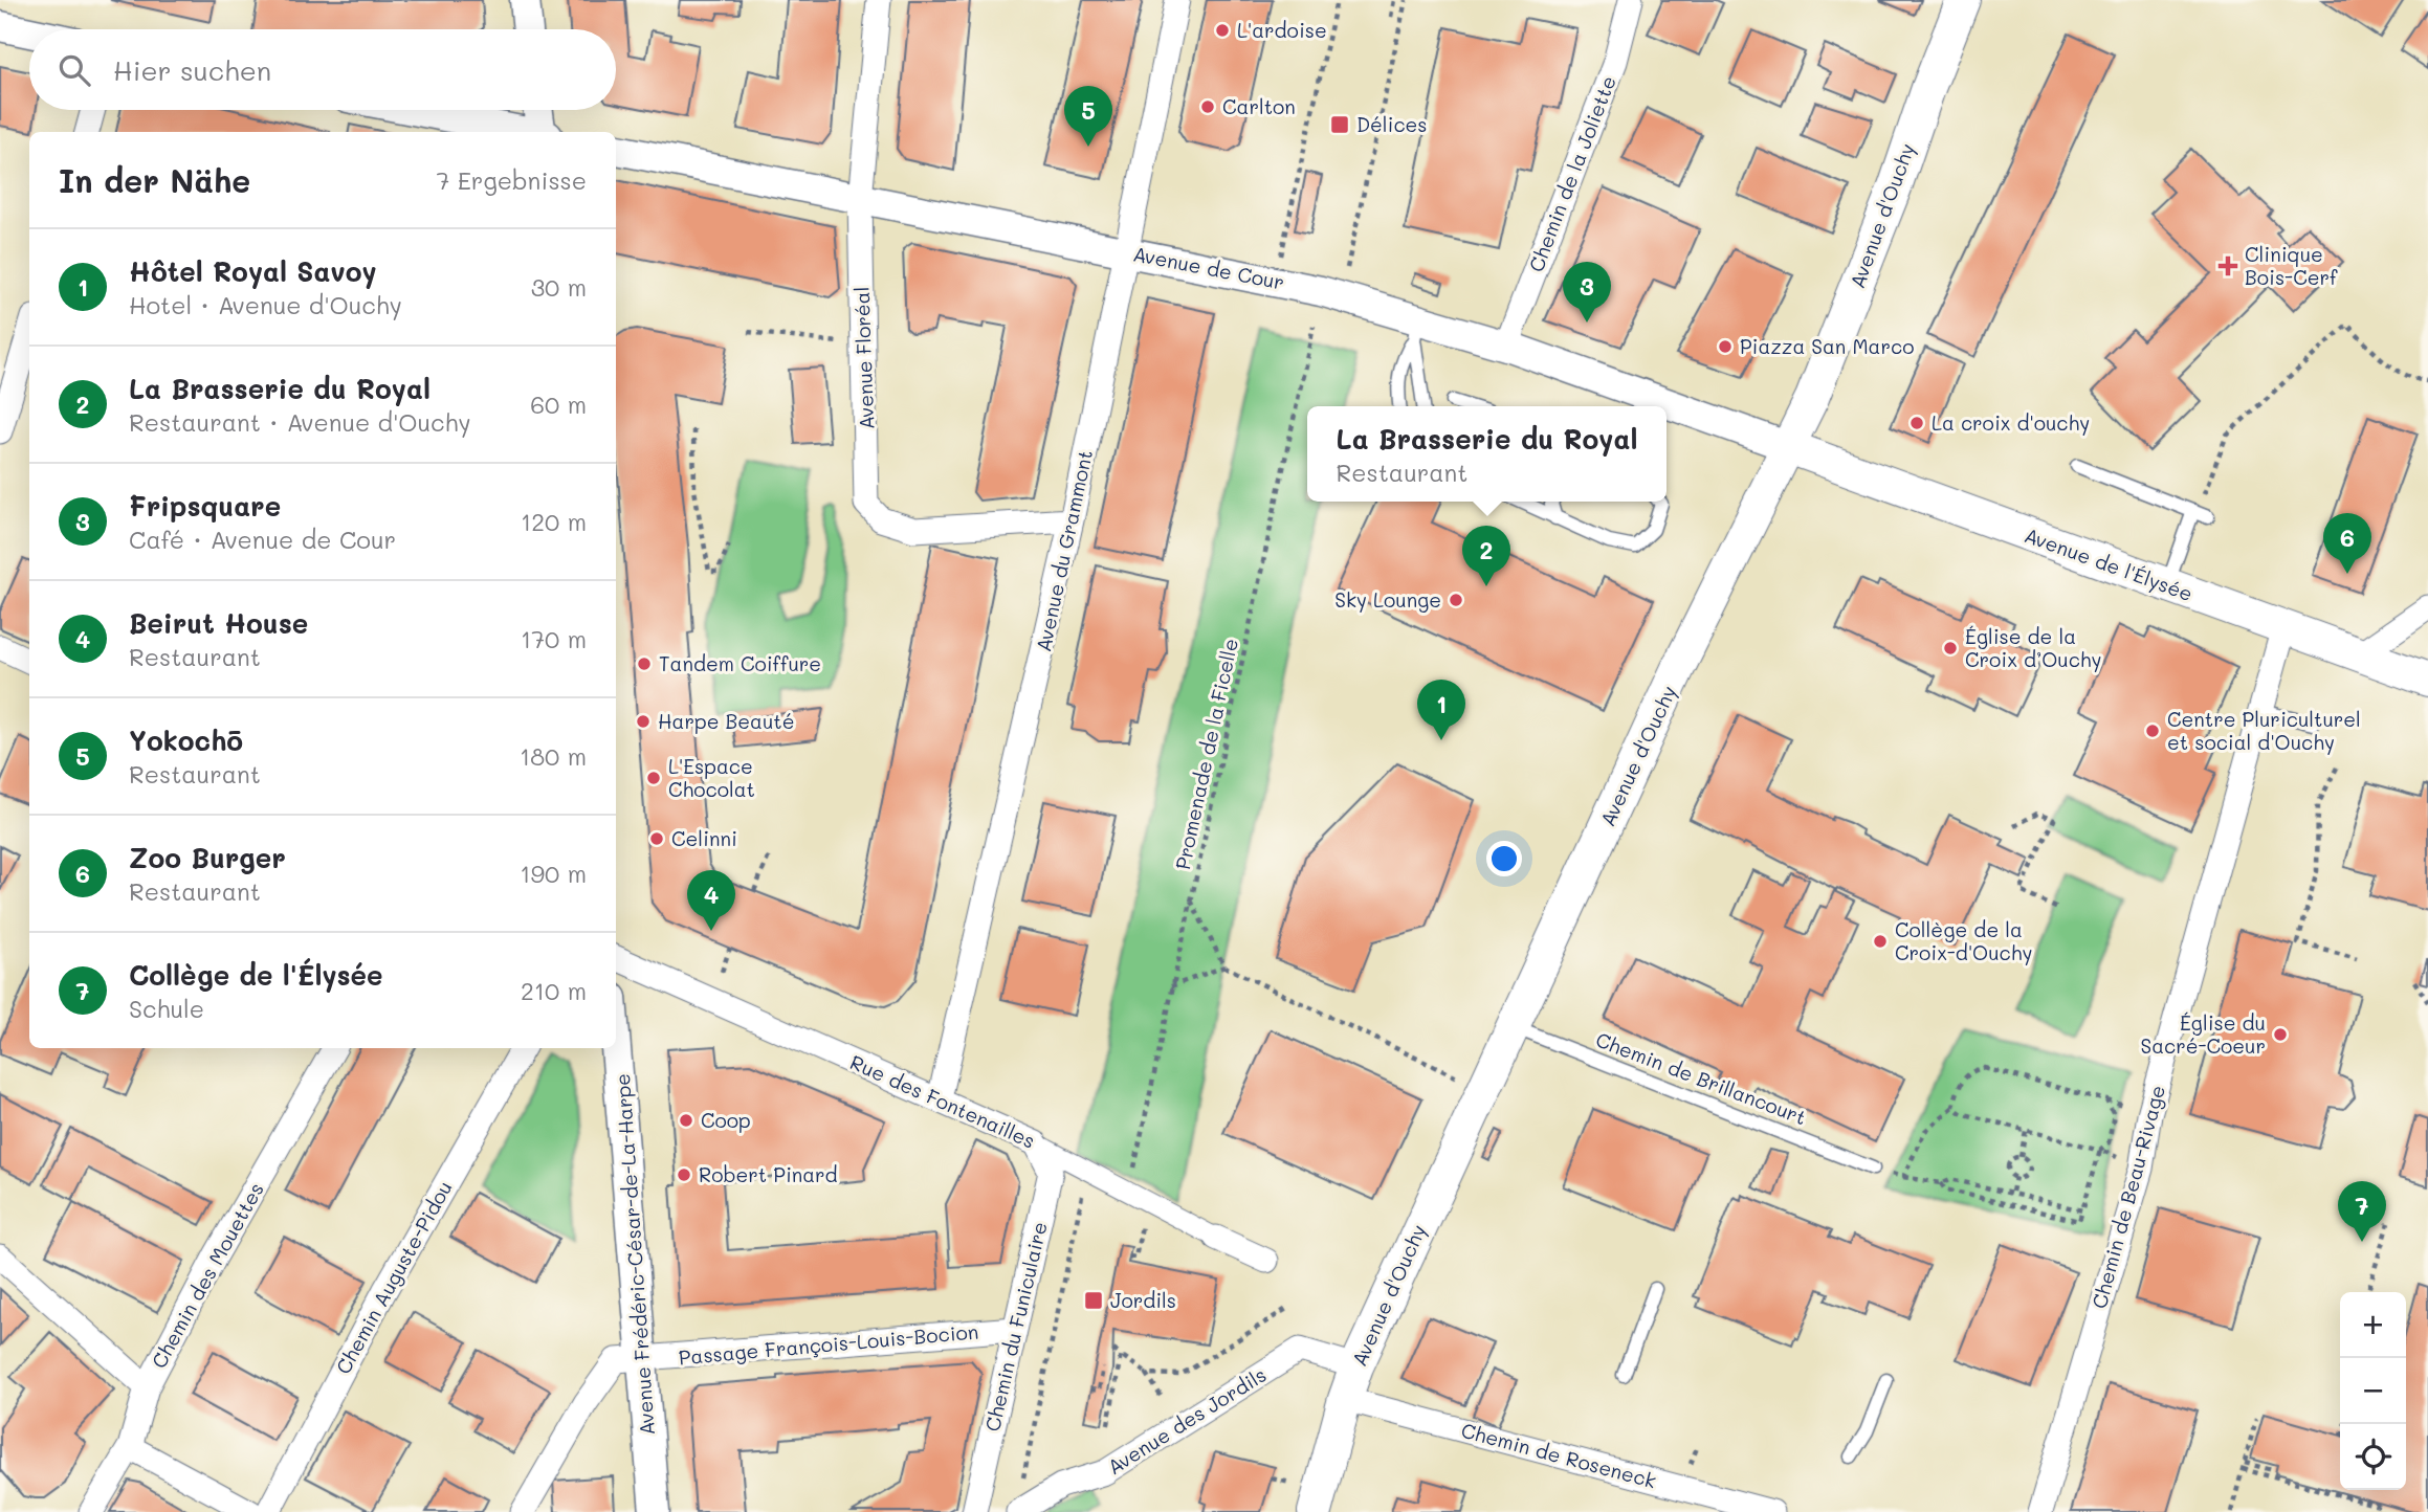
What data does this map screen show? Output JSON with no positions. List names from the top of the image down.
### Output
{
  "streets": {
    "main road": ["Avenue d'Ouchy", "Avenue de l'Élysée"],
    "street": [
      "Chemin de la Joliette",
      "Avenue de Cour",
      "Avenue Floréal",
      "Avenue du Grammont",
      "Rue des Fontenailles",
      "Chemin de Beau-Rivage",
      "Avenue Frédéric-César-de-La-Harpe",
      "Chemin des Mouettes",
      "Chemin Auguste-Pidou",
      "Chemin du Funiculaire",
      "Passage François-Louis-Bocion",
      "Avenue des Jordils",
      "Chemin de Roseneck"
    ],
    "lane": ["Chemin de Brillancourt"],
    "path": ["Promenade de la Ficelle"]
  },
  "crossings": [
    ["Chemin de la Joliette", "Avenue de Cour"],
    ["Avenue d'Ouchy", "Avenue de Cour"],
    ["Avenue d'Ouchy", "Avenue de l'Élysée"],
    ["Avenue d'Ouchy", "Chemin de Brillancourt"],
    ["Avenue d'Ouchy", "Avenue des Jordils"],
    ["Avenue d'Ouchy", "Chemin de Roseneck"],
    ["Avenue de Cour", "Avenue Floréal"],
    ["Avenue de Cour", "Avenue du Grammont"],
    ["Avenue de Cour", "Avenue de l'Élysée"],
    ["Avenue Floréal", "Avenue du Grammont"],
    ["Avenue du Grammont", "Rue des Fontenailles"],
    ["Avenue de l'Élysée", "Chemin de Beau-Rivage"],
    ["Promenade de la Ficelle", "Rue des Fontenailles"],
    ["Rue des Fontenailles", "Chemin du Funiculaire"],
    ["Avenue Frédéric-César-de-La-Harpe", "Passage François-Louis-Bocion"],
    ["Chemin des Mouettes", "Chemin Auguste-Pidou"],
    ["Chemin du Funiculaire", "Passage François-Louis-Bocion"]
  ],
  "places": {
    "other": [
      "L'ardoise",
      "Carlton",
      "Piazza San Marco",
      "La croix d'ouchy",
      "Sky Lounge",
      "Église de la Croix d’Ouchy",
      "Tandem Coiffure",
      "Harpe Beauté",
      "Centre Pluriculturel et social d'Ouchy",
      "L'Espace Chocolat",
      "Celinni",
      "Collège de la Croix-d'Ouchy",
      "Église du Sacré-Coeur",
      "Coop",
      "Robert Pinard"
    ],
    "transit": ["Délices", "Jordils"],
    "health": ["Clinique Bois-Cerf"]
  },
  "page": {
    "search": "Hier suchen",
    "pins": [
      "5",
      "3",
      "6",
      "2",
      "1",
      "4",
      "7"
    ],
    "heading": ["In der Nähe", "7 Ergebnisse"],
    "list": [
      {
        "mark": "1",
        "name": "Hôtel Royal Savoy",
        "note": "Hotel · Avenue d'Ouchy",
        "value": "30 m"
      },
      {
        "mark": "2",
        "name": "La Brasserie du Royal",
        "note": "Restaurant · Avenue d'Ouchy",
        "value": "60 m"
      },
      {
        "mark": "3",
        "name": "Fripsquare",
        "note": "Café · Avenue de Cour",
        "value": "120 m"
      },
      {
        "mark": "4",
        "name": "Beirut House",
        "note": "Restaurant",
        "value": "170 m"
      },
      {
        "mark": "5",
        "name": "Yokochō",
        "note": "Restaurant",
        "value": "180 m"
      },
      {
        "mark": "6",
        "name": "Zoo Burger",
        "note": "Restaurant",
        "value": "190 m"
      },
      {
        "mark": "7",
        "name": "Collège de l'Élysée",
        "note": "Schule",
        "value": "210 m"
      }
    ],
    "popup": ["La Brasserie du Royal", "Restaurant"],
    "map_buttons": ["+", "−"]
  }
}
